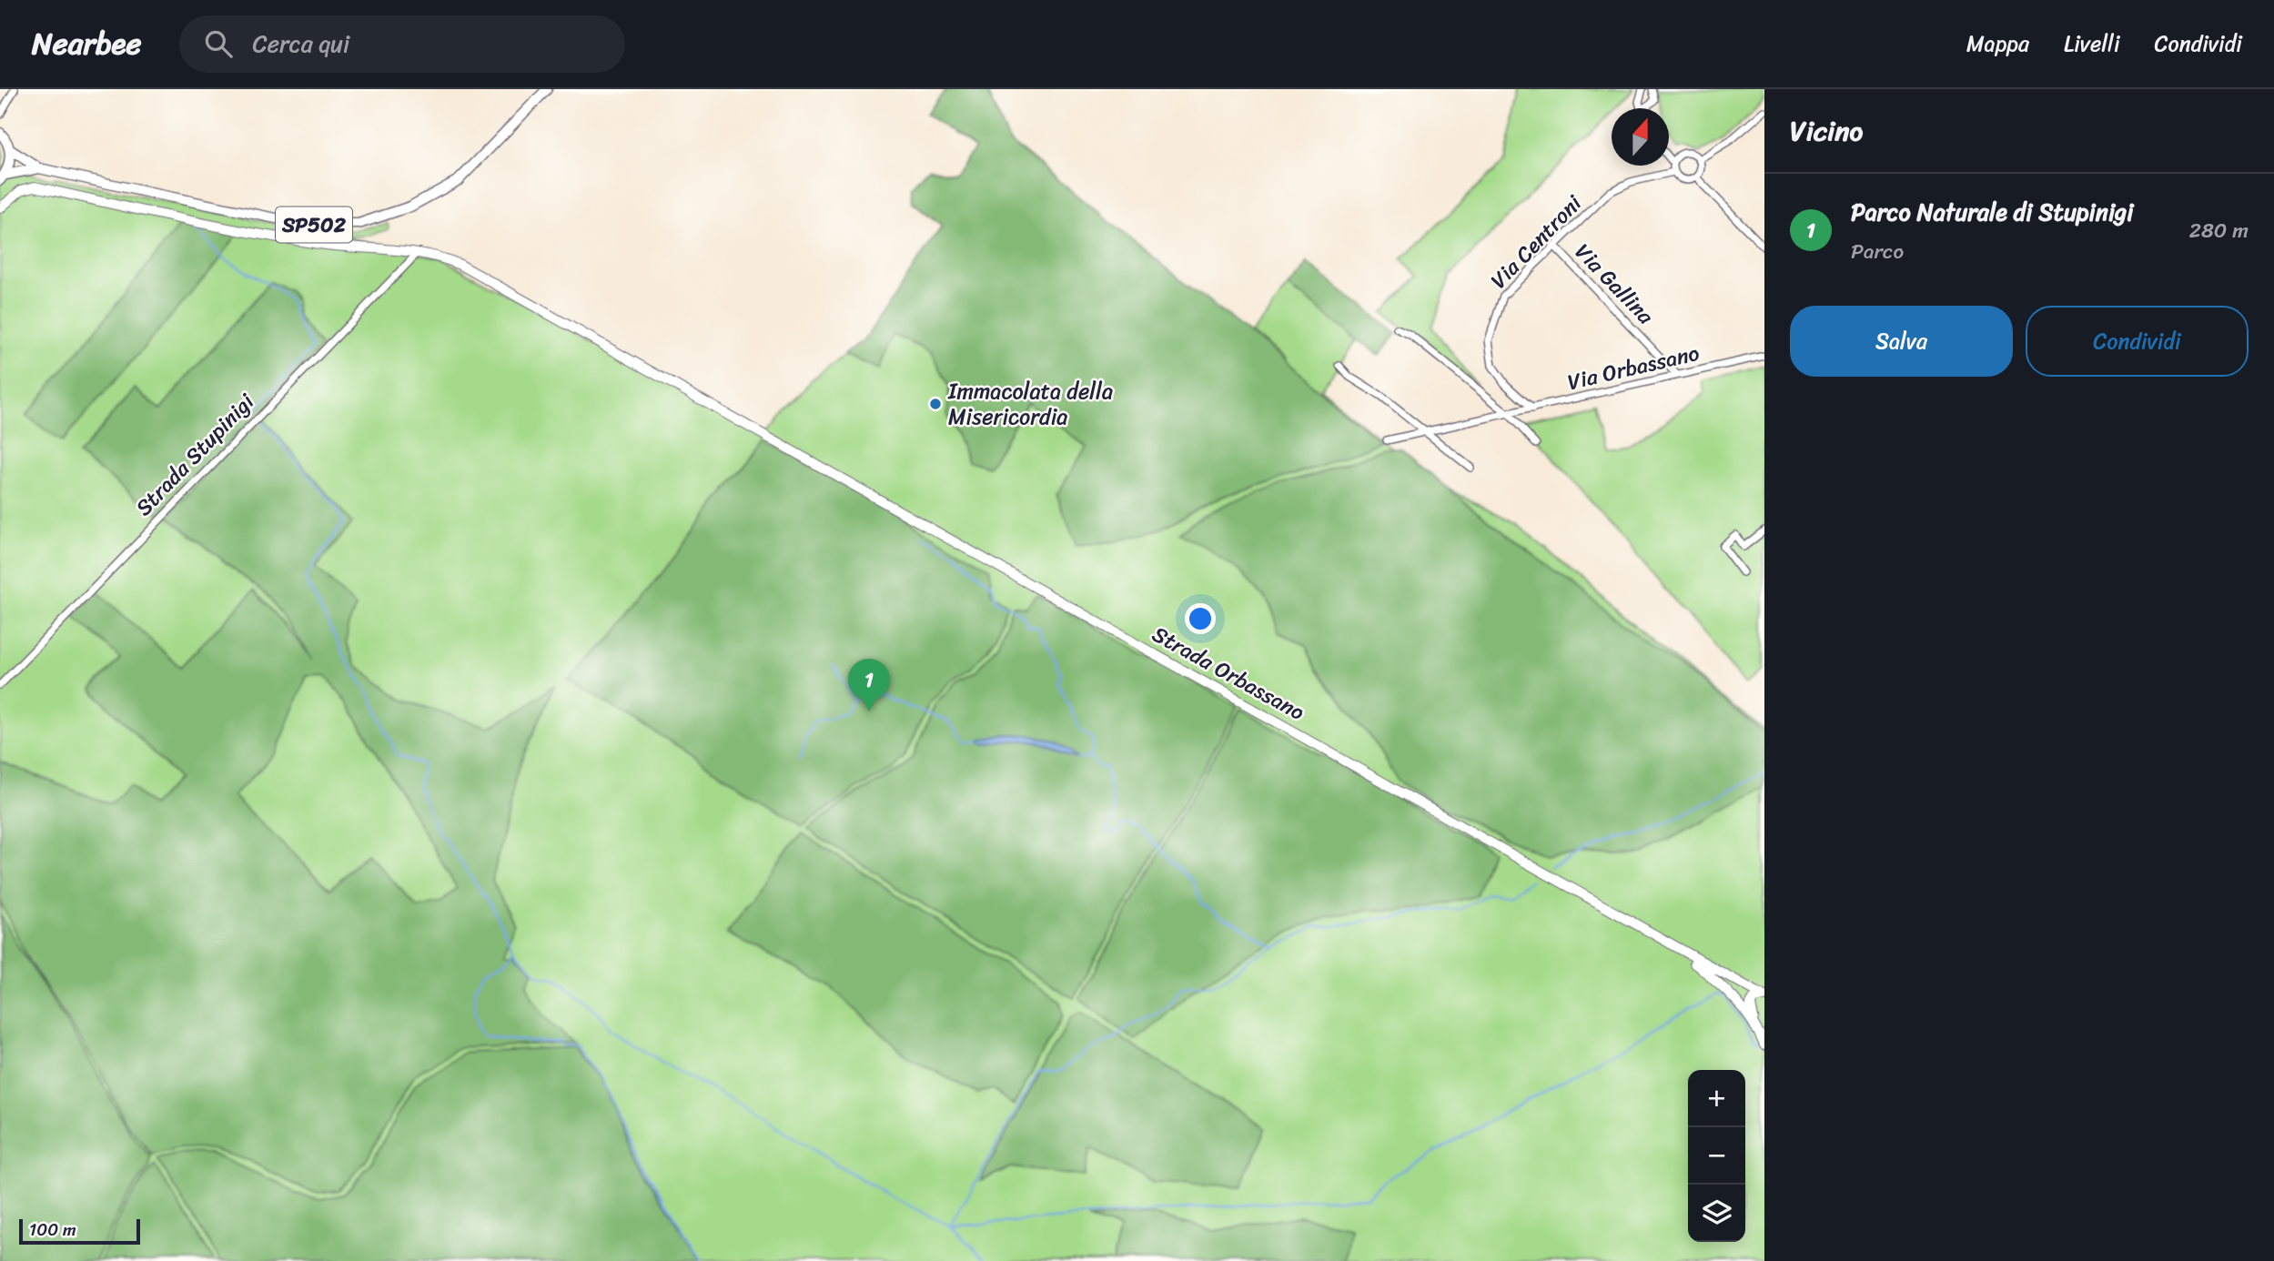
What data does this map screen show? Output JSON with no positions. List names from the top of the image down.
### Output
{
  "streets": {
    "main road": ["SP502", "Strada Orbassano"],
    "street": [
      "Via Centroni",
      "Via Gallina",
      "Via Orbassano",
      "Strada Stupinigi"
    ]
  },
  "crossings": [
    ["Via Centroni", "Via Gallina"],
    ["Via Centroni", "Via Orbassano"],
    ["Via Gallina", "Via Orbassano"],
    ["Strada Stupinigi", "Strada Orbassano"]
  ],
  "places": ["Immacolata della Misericordia"],
  "scale_bar": "100 m",
  "north": "top",
  "page": {
    "header": "Nearbee",
    "search": "Cerca qui",
    "nav": ["Mappa", "Livelli", "Condividi"],
    "heading": "Vicino",
    "list": [
      {
        "mark": "1",
        "name": "Parco Naturale di Stupinigi",
        "note": "Parco",
        "value": "280 m"
      }
    ],
    "buttons": ["Salva", "Condividi"],
    "pins": "1",
    "map_buttons": ["+", "−"],
    "scale": "100 m"
  }
}
